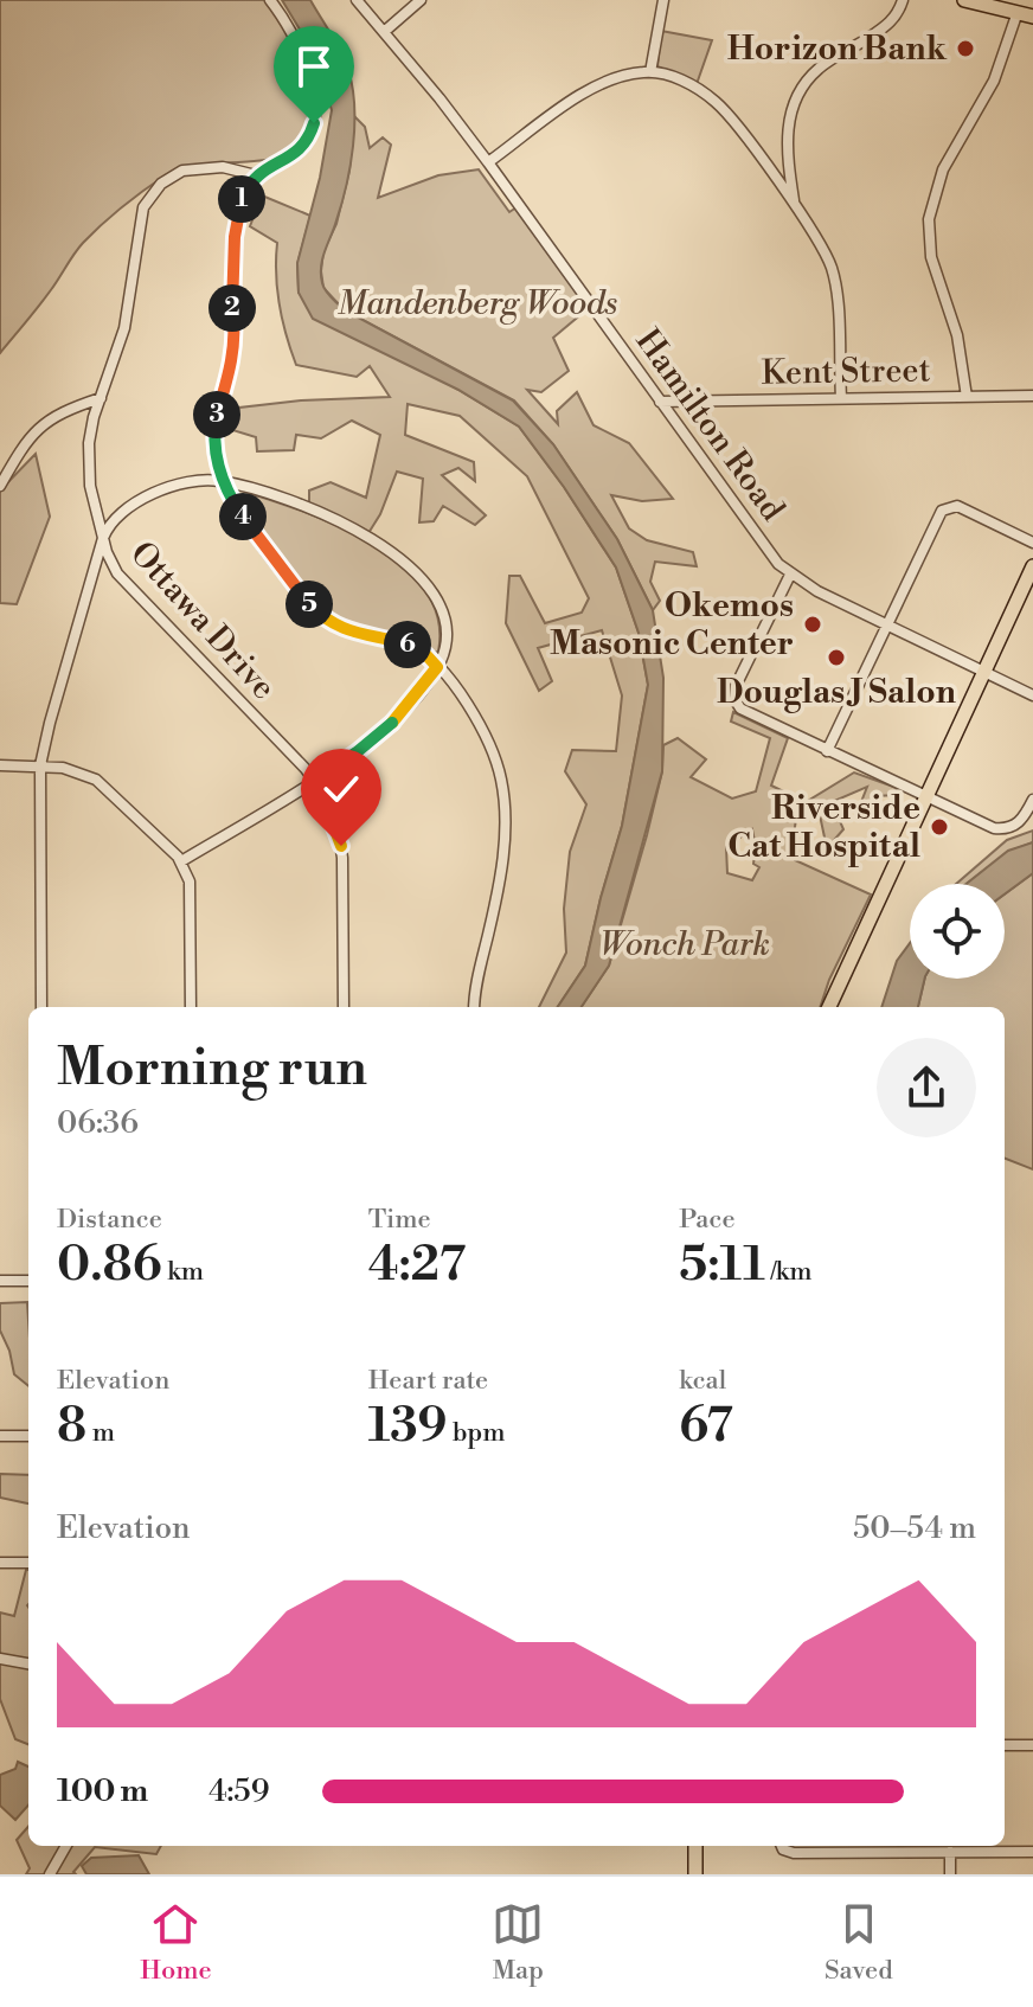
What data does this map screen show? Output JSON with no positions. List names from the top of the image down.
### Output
{
  "streets": {
    "street": ["Kent Street", "Hamilton Road", "Ottawa Drive"]
  },
  "crossings": [
    ["Kent Street", "Hamilton Road"]
  ],
  "parks": ["Mandenberg Woods", "Wonch Park"],
  "places": [
    "Horizon Bank",
    "Okemos Masonic Center",
    "Douglas J Salon",
    "Riverside Cat Hospital"
  ],
  "page": {
    "pins": [
      "1",
      "2",
      "3",
      "4",
      "5",
      "6"
    ],
    "heading": ["Morning run", "06:36"],
    "stats": [
      ["Distance", "0.86 km"],
      ["Time", "4:27"],
      ["Pace", "5:11 /km"],
      ["Elevation", "8 m"],
      ["Heart rate", "139 bpm"],
      ["kcal", "67"]
    ],
    "chart": ["Elevation", "50–54 m"],
    "list": [
      {
        "name": "100 m",
        "note": "4:59"
      }
    ],
    "tabs": ["Home", "Map", "Saved"]
  }
}
